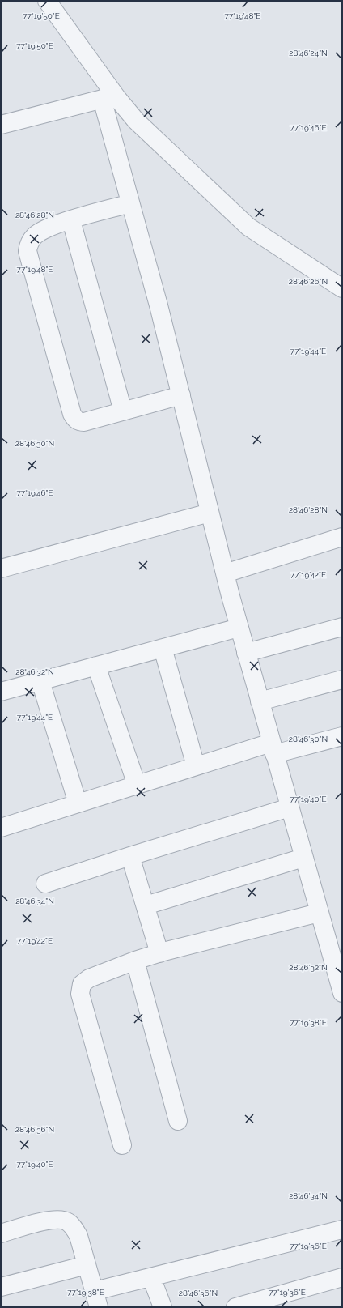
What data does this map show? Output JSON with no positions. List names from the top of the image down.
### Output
{
  "coordinates": [
    "77°19'50\"E",
    "77°19'48\"E",
    "28°46'24\"N",
    "77°19'46\"E",
    "28°46'28\"N",
    "28°46'26\"N",
    "77°19'44\"E",
    "28°46'30\"N",
    "77°19'42\"E",
    "28°46'32\"N",
    "77°19'40\"E",
    "28°46'34\"N",
    "77°19'38\"E",
    "28°46'36\"N",
    "77°19'36\"E"
  ]
}
